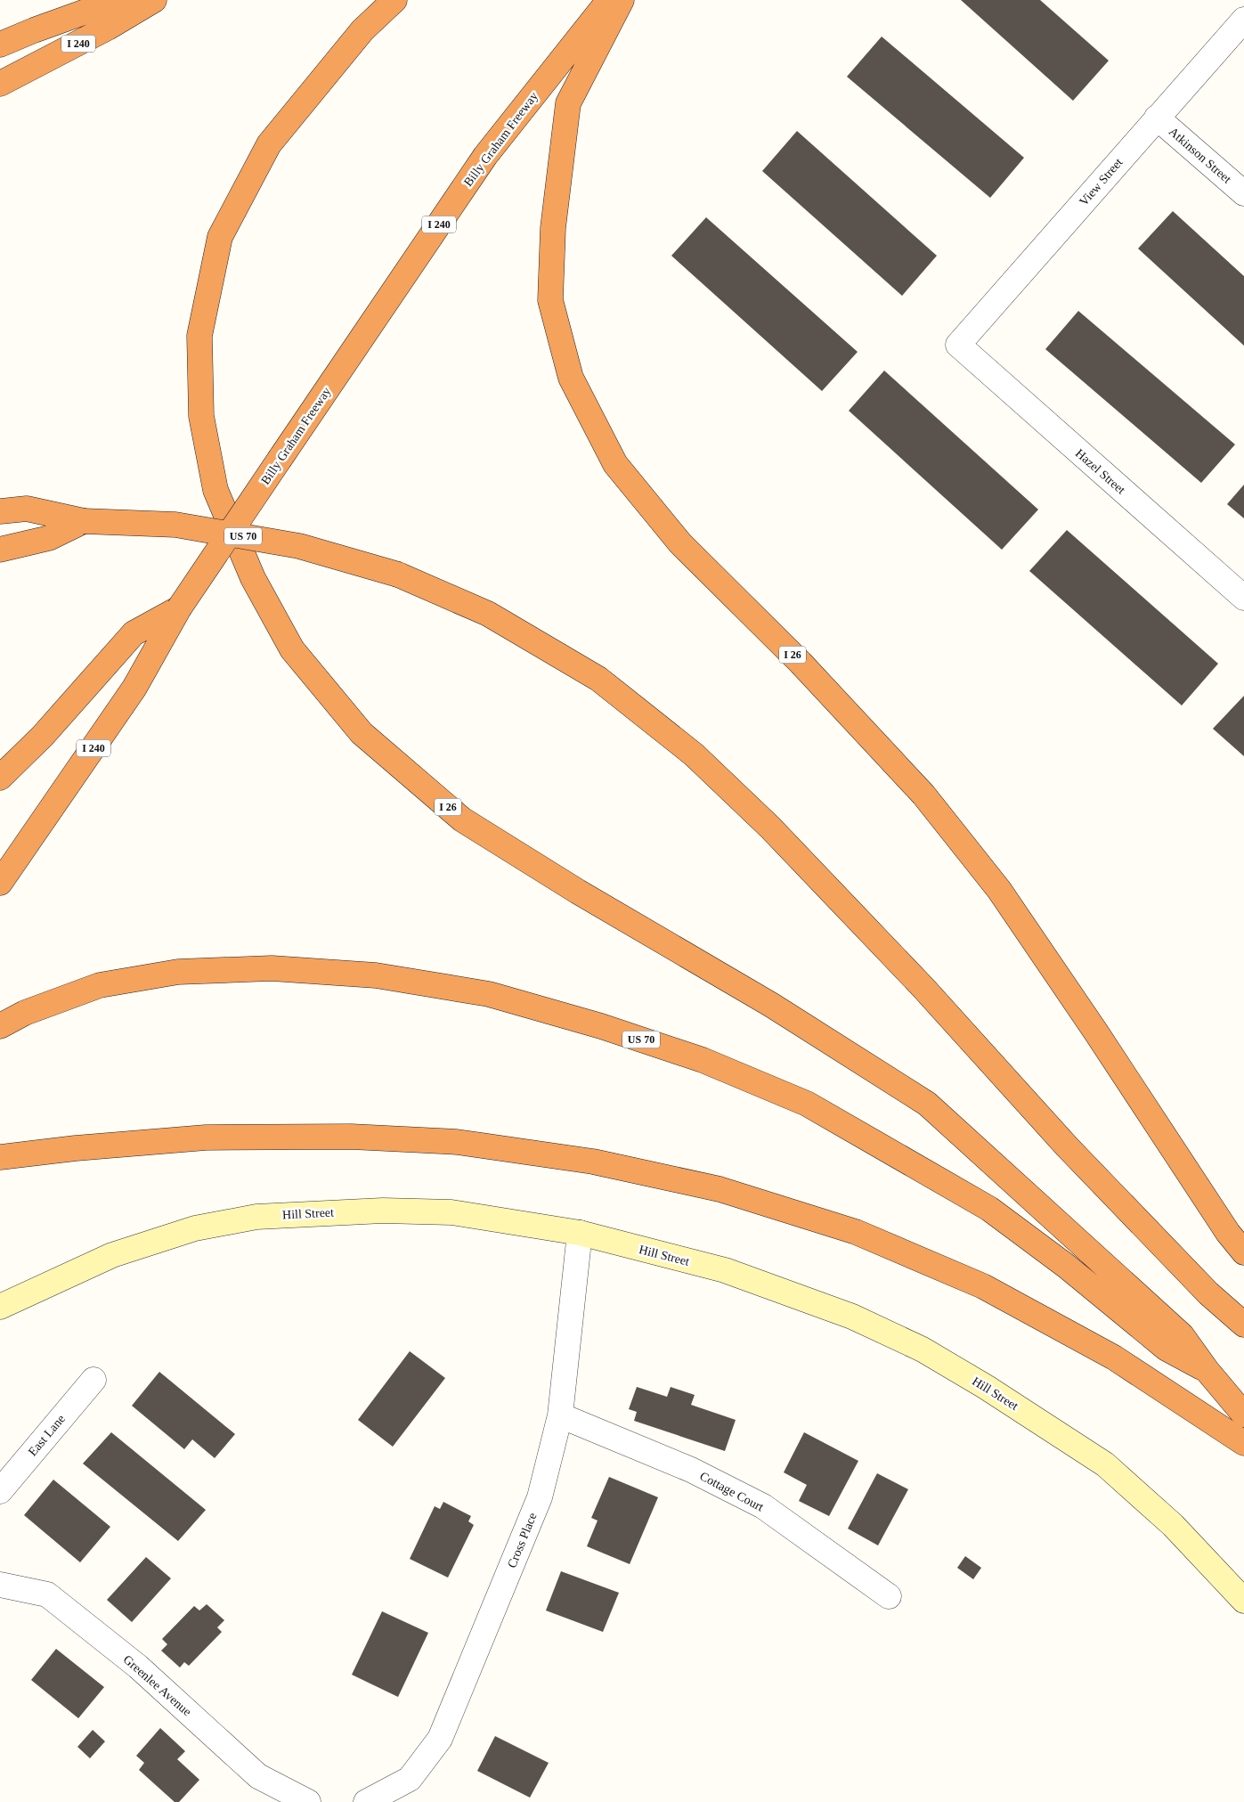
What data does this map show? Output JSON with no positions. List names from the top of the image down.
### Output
{
  "streets": {
    "highway": [
      "I 240",
      "Billy Graham Freeway",
      "US 70",
      "I 26"
    ],
    "street": [
      "Atkinson Street",
      "View Street",
      "Hazel Street",
      "Hill Street",
      "East Lane",
      "Cottage Court",
      "Cross Place",
      "Greenlee Avenue"
    ]
  },
  "crossings": [
    ["Atkinson Street", "View Street"],
    ["View Street", "Hazel Street"],
    ["US 70", "I 26"],
    ["Hill Street", "Cross Place"],
    ["Cottage Court", "Cross Place"]
  ]
}
